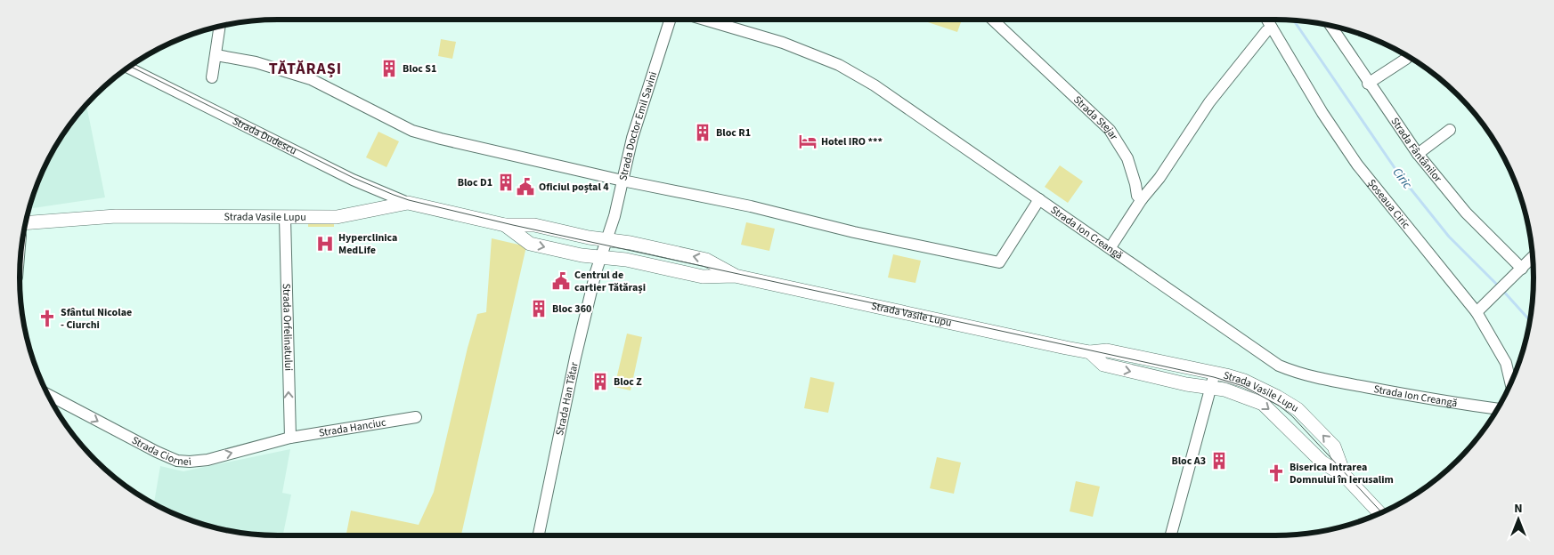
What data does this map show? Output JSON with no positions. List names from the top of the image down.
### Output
{
  "streets": {
    "main road": ["Strada Vasile Lupu"],
    "street": [
      "Strada Stejar",
      "Strada Doctor Emil Savini",
      "Strada Dudescu",
      "Strada Fântânilor",
      "Șoseaua Ciric",
      "Strada Ion Creangă",
      "Strada Orfelinatului",
      "Strada Han Tătar",
      "Strada Hanciuc",
      "Strada Ciornei"
    ]
  },
  "crossings": [
    ["Strada Doctor Emil Savini", "Strada Vasile Lupu"],
    ["Strada Doctor Emil Savini", "Strada Han Tătar"],
    ["Strada Dudescu", "Strada Vasile Lupu"],
    ["Strada Vasile Lupu", "Strada Orfelinatului"],
    ["Strada Vasile Lupu", "Strada Han Tătar"],
    ["Strada Orfelinatului", "Strada Hanciuc"],
    ["Strada Orfelinatului", "Strada Ciornei"],
    ["Strada Hanciuc", "Strada Ciornei"]
  ],
  "one_way": ["Strada Orfelinatului", "Strada Ciornei"],
  "districts": ["TĂTĂRAȘI"],
  "water": ["Ciric"],
  "places": {
    "building": [
      "Bloc S1",
      "Bloc R1",
      "Bloc D1",
      "Bloc 360",
      "Bloc Z",
      "Bloc A3"
    ],
    "hotel": ["Hotel IRO ***"],
    "public building": ["Oficiul poștal 4", "Centrul de cartier Tătărași"],
    "hospital": ["Hyperclinica MedLife"],
    "church": ["Sfântul Nicolae - Ciurchi", "Biserica Intrarea Domnului în Ierusalim"]
  },
  "north": "top"
}
